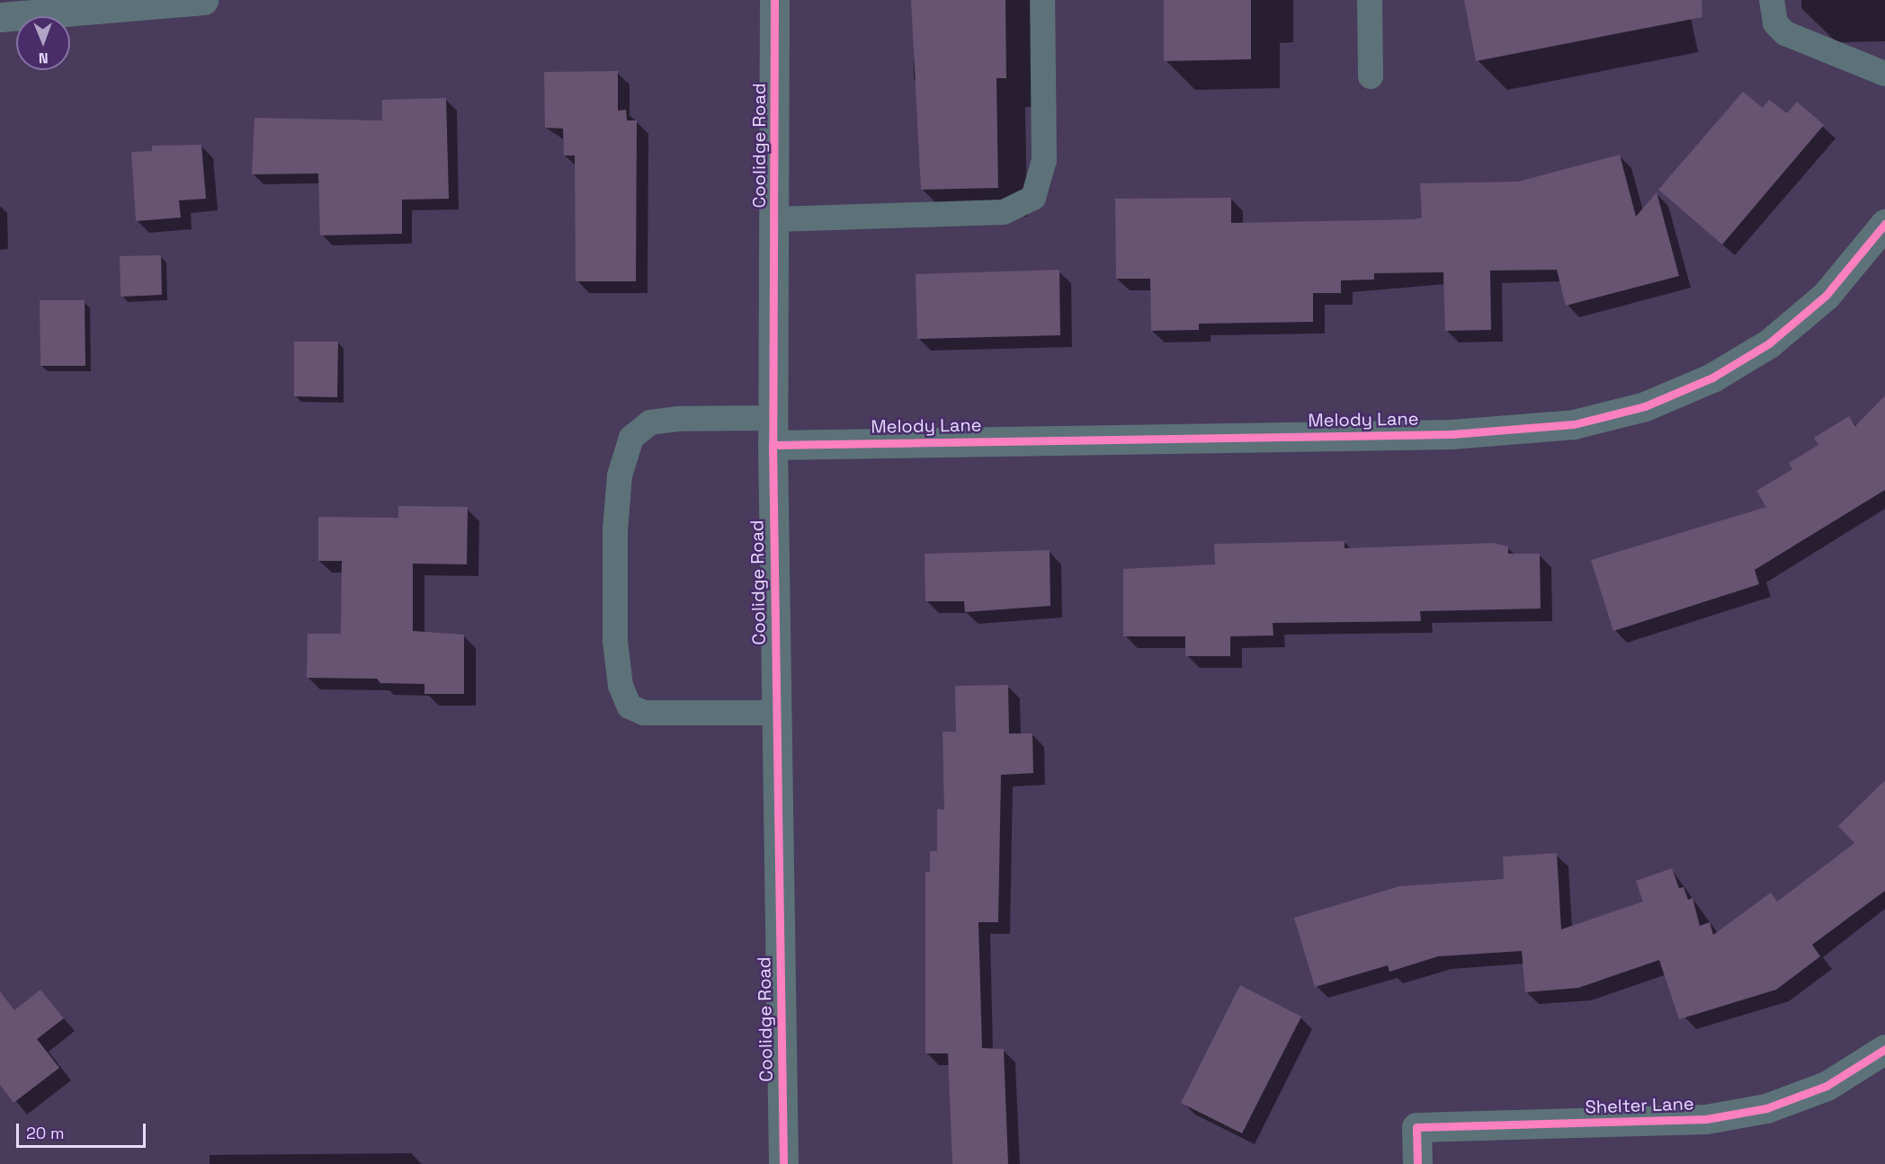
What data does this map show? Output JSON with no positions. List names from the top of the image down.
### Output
{
  "streets": {
    "street": ["Coolidge Road", "Melody Lane", "Shelter Lane"]
  },
  "crossings": [
    ["Coolidge Road", "Melody Lane"]
  ],
  "scale_bar": "20 m",
  "north": "bottom"
}
